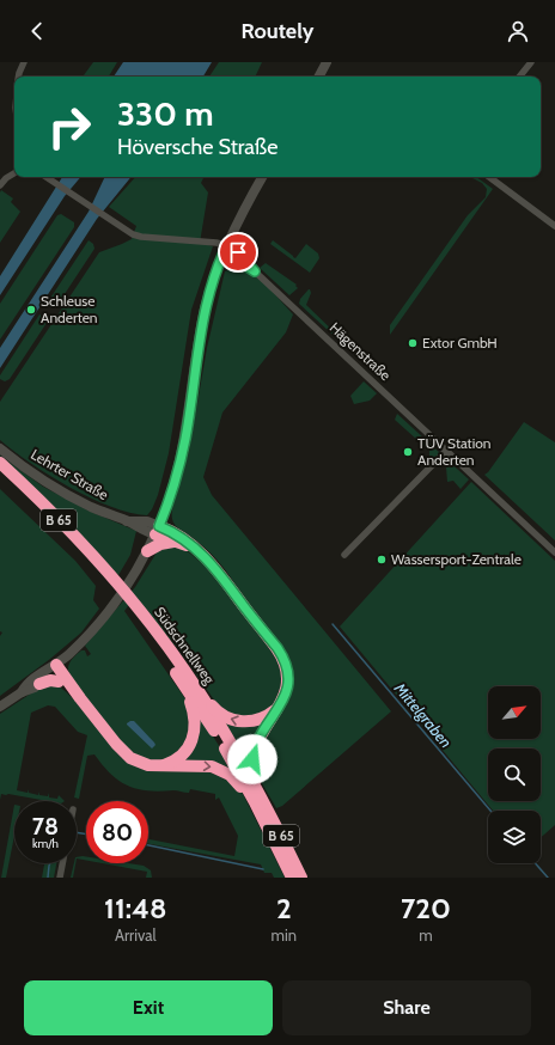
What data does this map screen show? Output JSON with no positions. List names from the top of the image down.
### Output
{
  "streets": {
    "highway": ["B 65", "Südschnellweg"],
    "main road": ["Lehrter Straße"],
    "street": ["Hägenstraße"]
  },
  "water": ["Mittelgraben"],
  "places": [
    "Schleuse Anderten",
    "Extor GmbH",
    "TÜV Station Anderten",
    "Wassersport-Zentrale"
  ],
  "north": "top right",
  "page": {
    "header": "Routely",
    "turn": ["330 m", "Höversche Straße"],
    "speed": "78 km/h",
    "limit": "80",
    "eta": [
      "11:48",
      "Arrival",
      "2",
      "min",
      "720",
      "m"
    ],
    "buttons": ["Exit", "Share"]
  }
}
